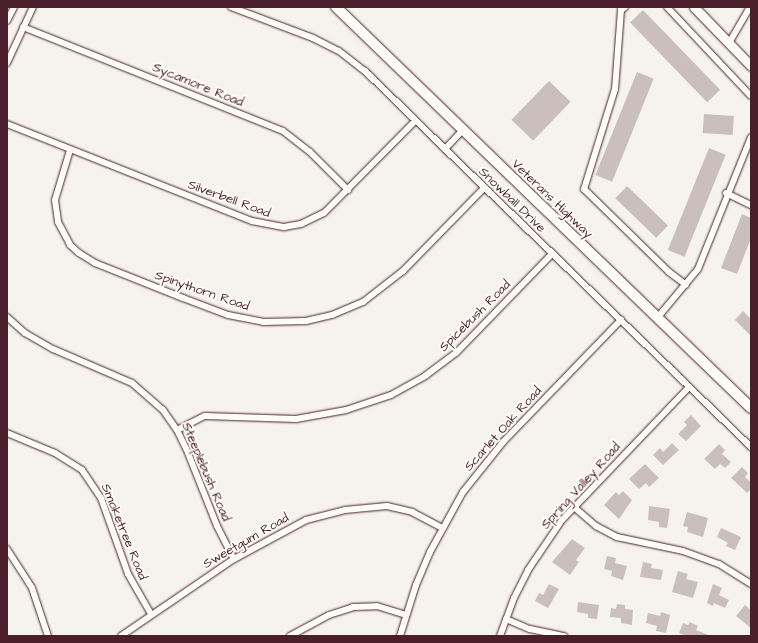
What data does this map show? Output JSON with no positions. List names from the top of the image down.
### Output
{
  "streets": {
    "main road": ["Veterans Highway"],
    "street": [
      "Sycamore Road",
      "Silverbell Road",
      "Snowball Drive",
      "Spinythorn Road",
      "Spicebush Road",
      "Scarlet Oak Road",
      "Steeplebush Road",
      "Spring Valley Road",
      "Smoketree Road",
      "Sweetgum Road"
    ]
  },
  "crossings": [
    ["Sycamore Road", "Silverbell Road"],
    ["Silverbell Road", "Snowball Drive"],
    ["Silverbell Road", "Spinythorn Road"],
    ["Snowball Drive", "Spinythorn Road"],
    ["Snowball Drive", "Spicebush Road"],
    ["Snowball Drive", "Scarlet Oak Road"],
    ["Snowball Drive", "Spring Valley Road"],
    ["Spicebush Road", "Steeplebush Road"],
    ["Scarlet Oak Road", "Sweetgum Road"],
    ["Steeplebush Road", "Sweetgum Road"],
    ["Smoketree Road", "Sweetgum Road"]
  ]
}
